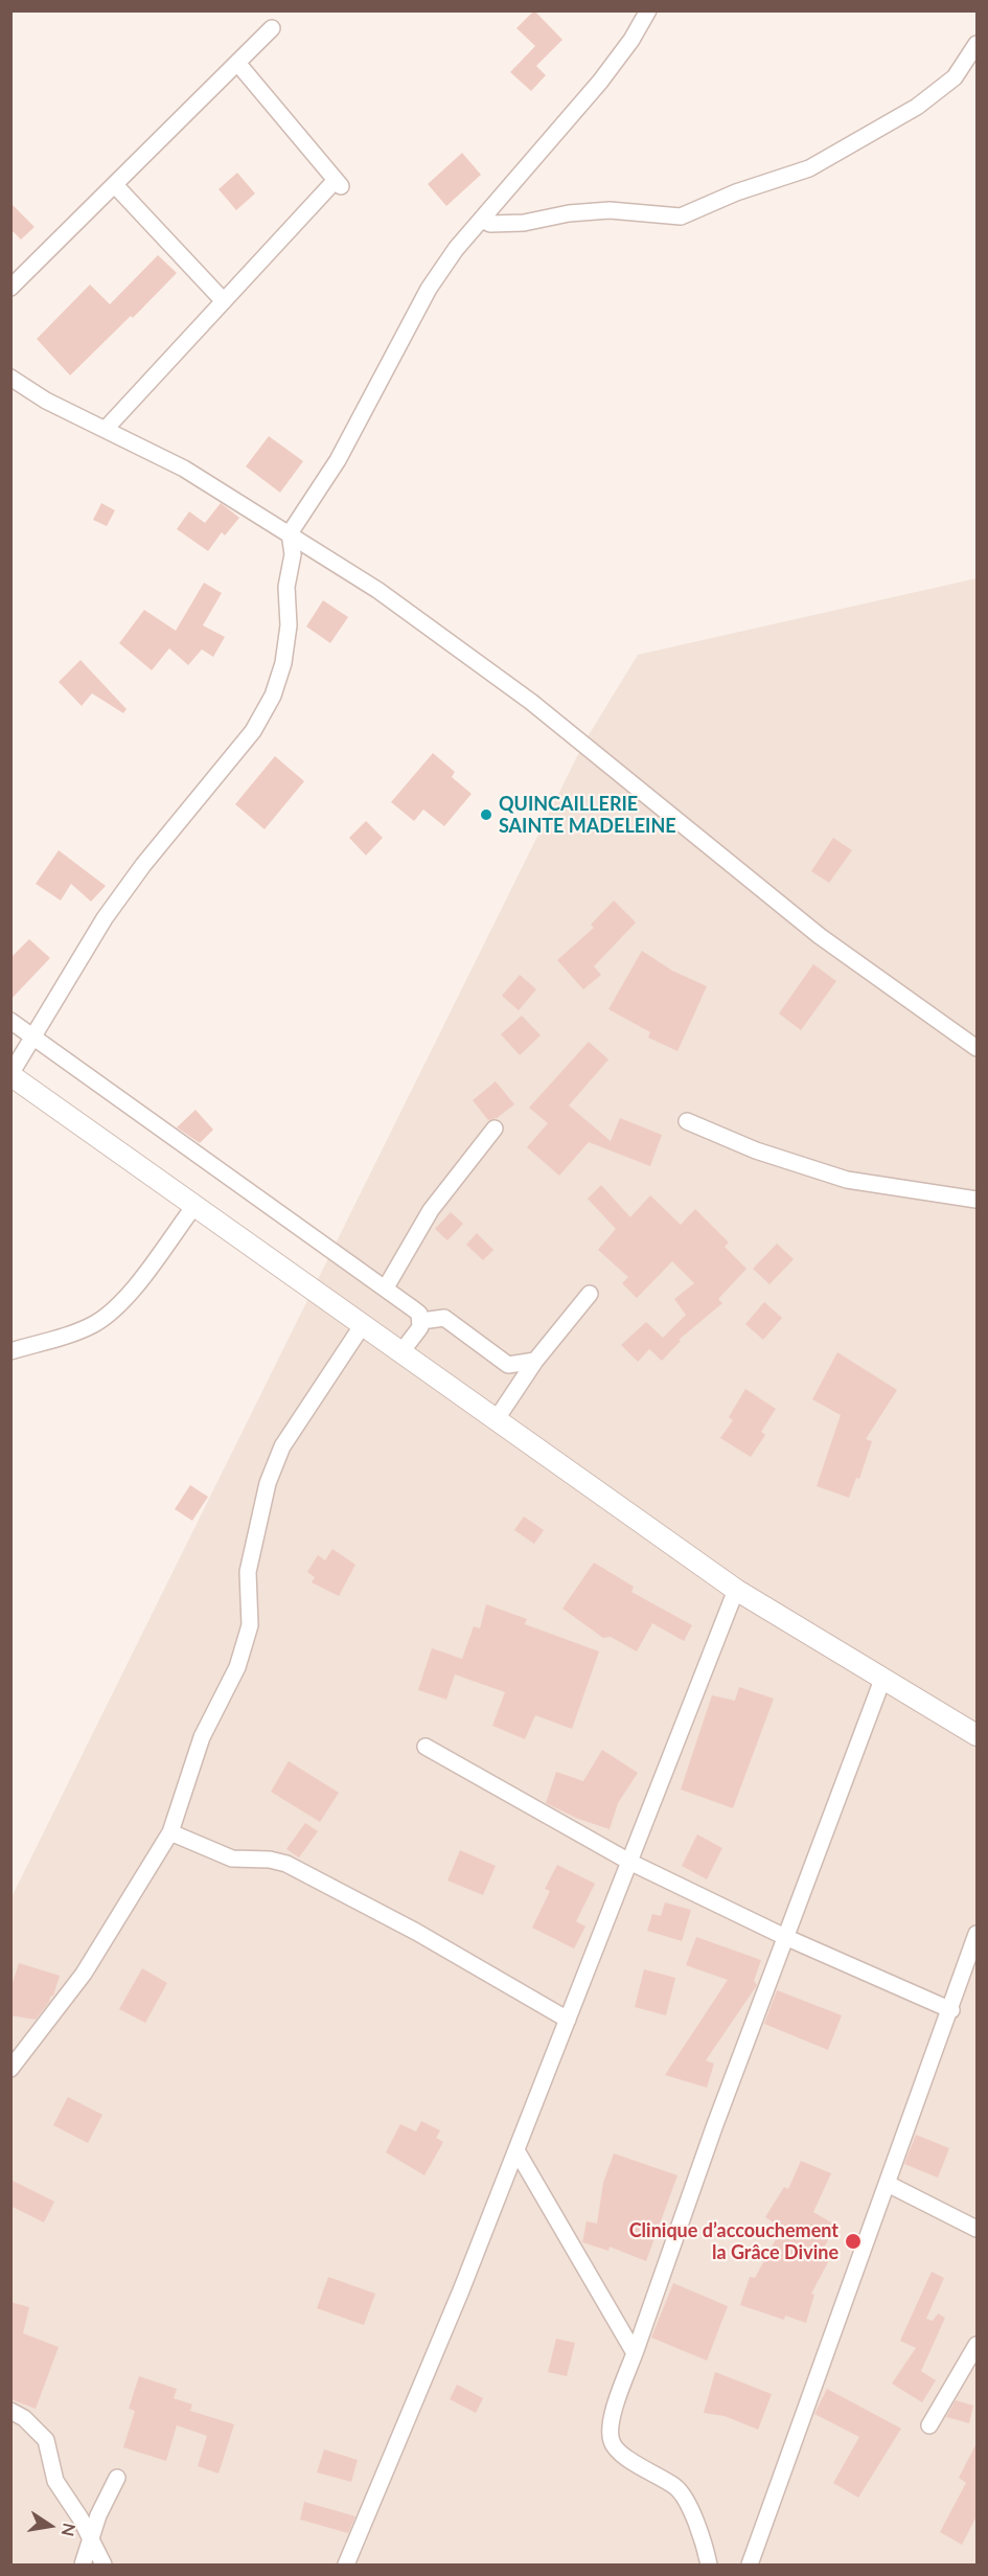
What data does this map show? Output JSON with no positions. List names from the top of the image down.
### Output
{
  "places": ["QUINCAILLERIE SAINTE MADELEINE", "Clinique d’accouchement la Grâce Divine"],
  "north": "right"
}
